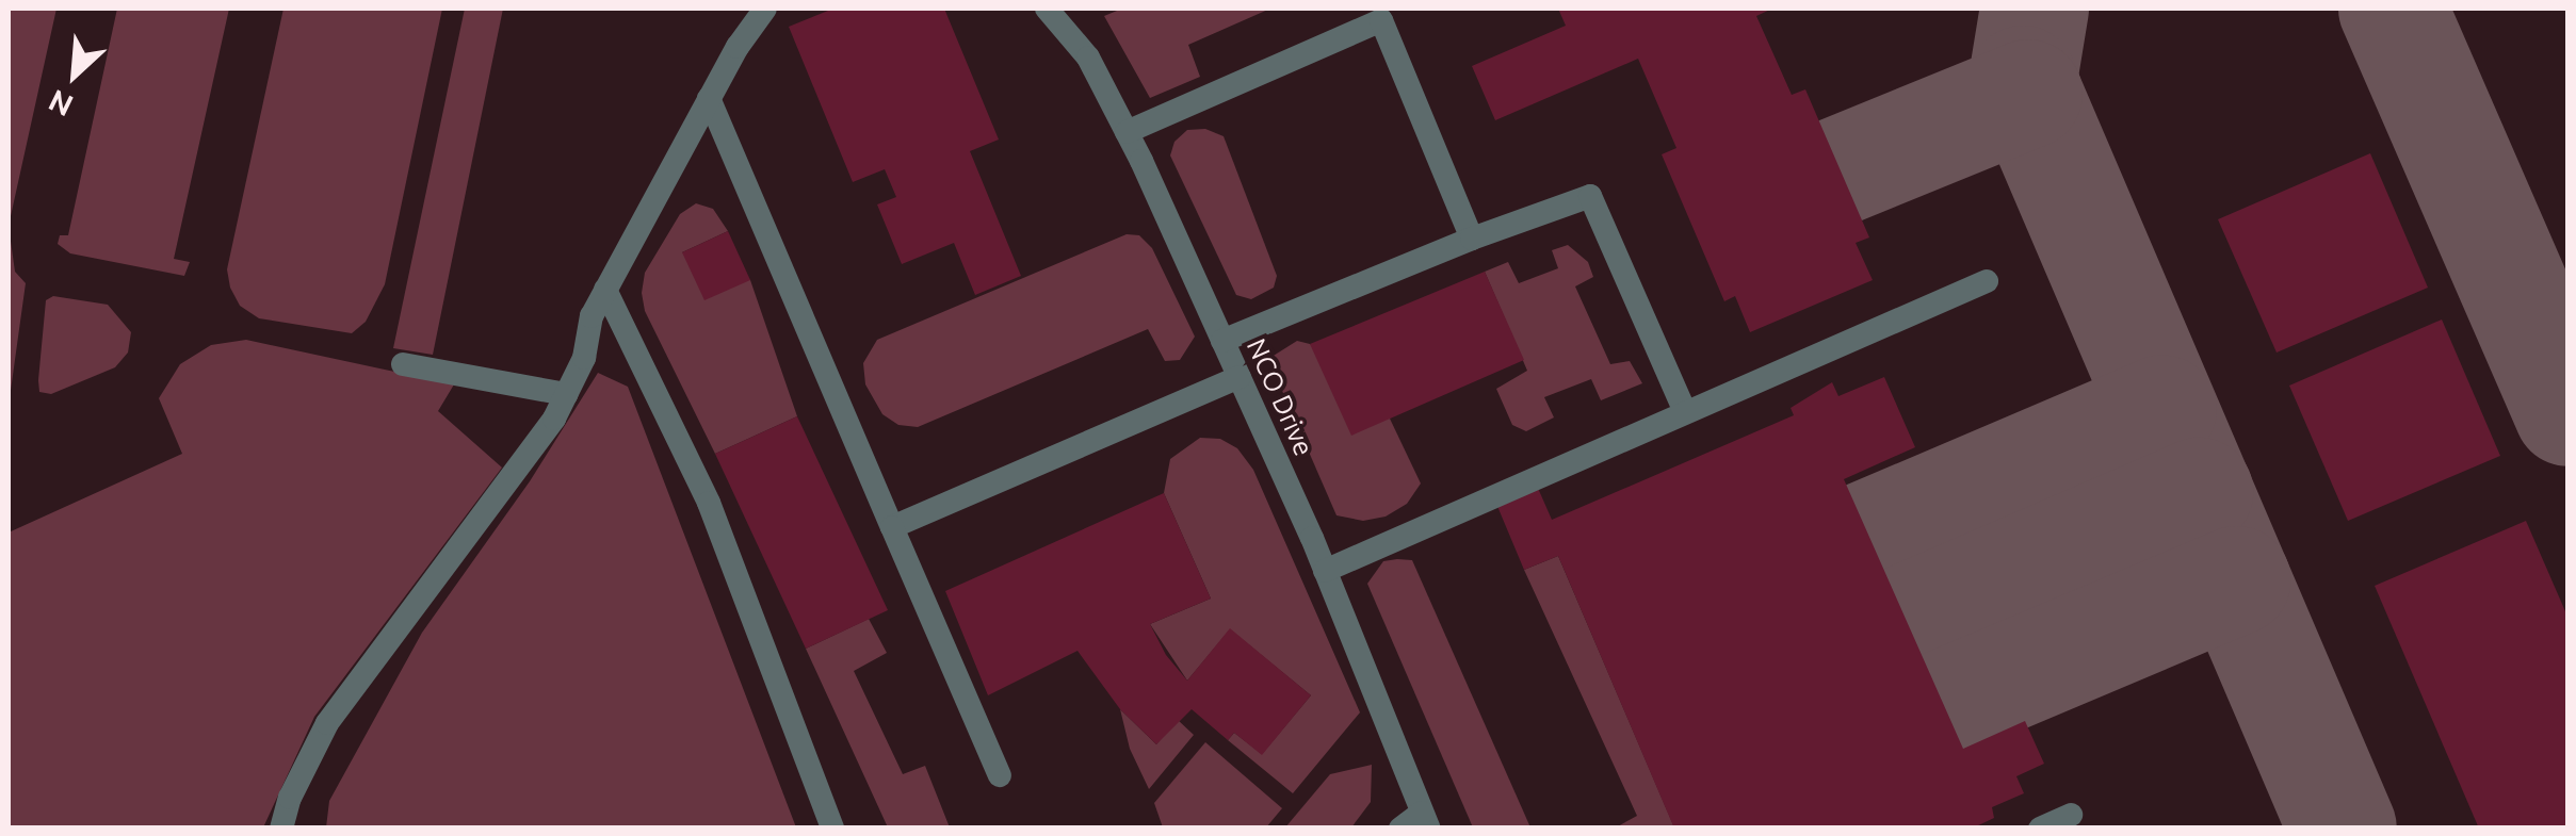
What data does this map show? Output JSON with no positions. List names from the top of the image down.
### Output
{
  "streets": {
    "lane": ["NCO Drive"]
  },
  "north": "bottom left"
}
